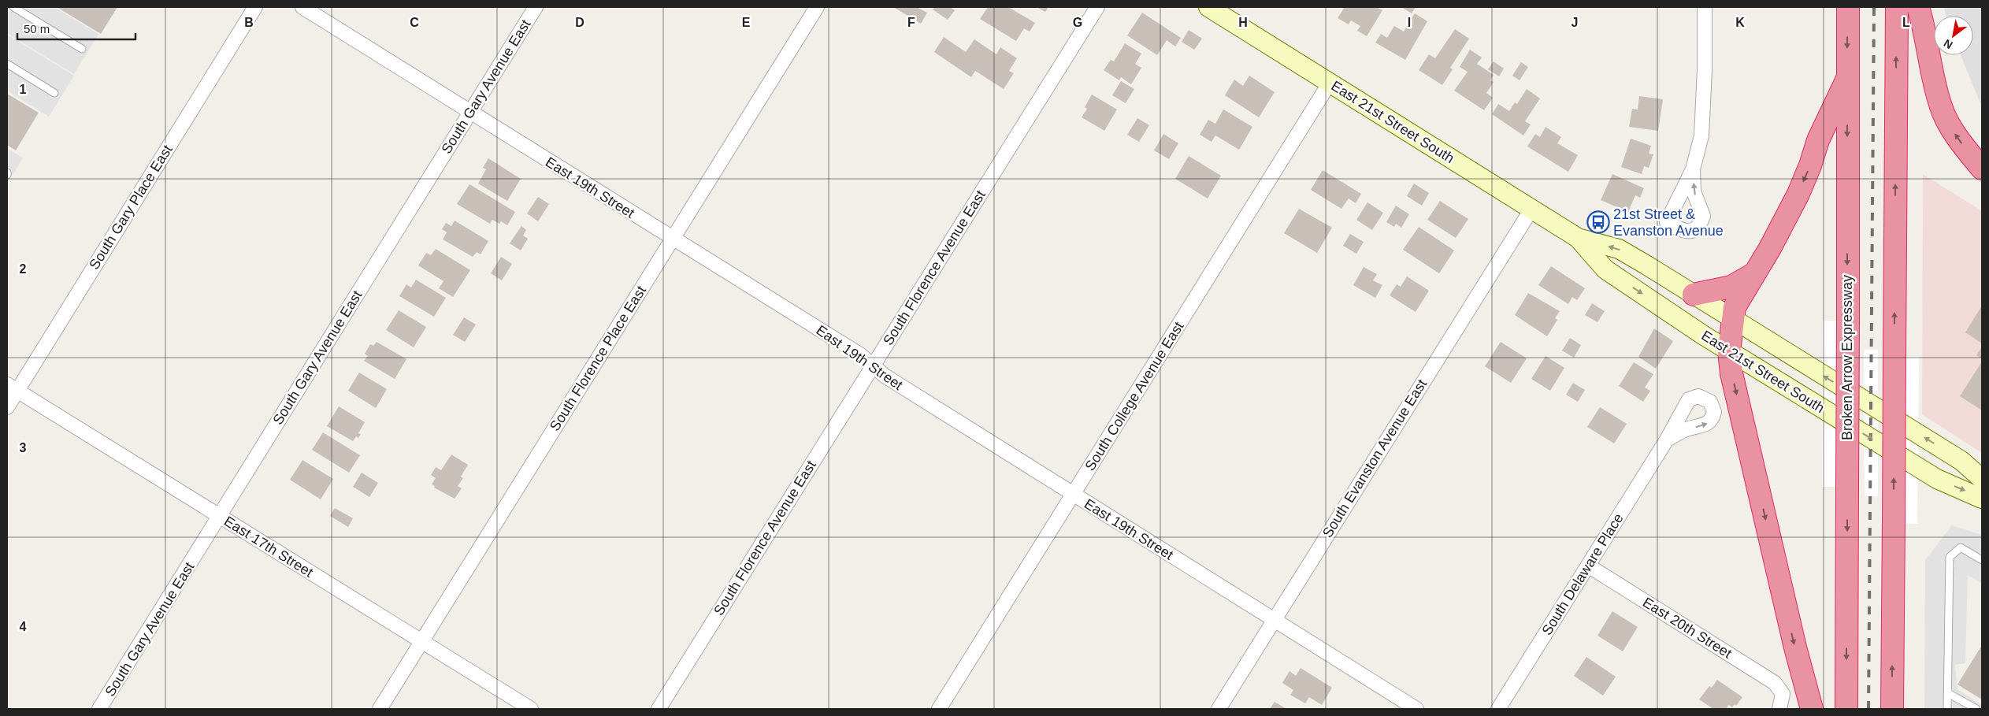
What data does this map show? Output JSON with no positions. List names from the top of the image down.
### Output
{
  "streets": {
    "highway": ["Broken Arrow Expressway"],
    "main road": ["East 21st Street South"],
    "street": [
      "South Gary Avenue East",
      "East 19th Street",
      "South Gary Place East",
      "South Florence Avenue East",
      "South Florence Place East",
      "South College Avenue East",
      "South Evanston Avenue East",
      "East 17th Street",
      "South Delaware Place",
      "East 20th Street"
    ]
  },
  "crossings": [
    ["South Gary Avenue East", "East 19th Street"],
    ["South Gary Avenue East", "East 17th Street"],
    ["East 21st Street South", "South College Avenue East"],
    ["East 21st Street South", "South Evanston Avenue East"],
    ["East 19th Street", "South Florence Avenue East"],
    ["East 19th Street", "South Florence Place East"],
    ["East 19th Street", "South College Avenue East"],
    ["East 19th Street", "South Evanston Avenue East"],
    ["South Gary Place East", "East 17th Street"],
    ["South Florence Place East", "East 17th Street"],
    ["South Delaware Place", "East 20th Street"]
  ],
  "places": {
    "bus stop": ["21st Street & Evanston Avenue"]
  },
  "scale_bar": "50 m",
  "north": "bottom left",
  "grid": {
    "columns": [
      "B",
      "C",
      "D",
      "E",
      "F",
      "G",
      "H",
      "I",
      "J",
      "K",
      "L"
    ],
    "rows": [
      "1",
      "2",
      "3",
      "4"
    ]
  }
}
